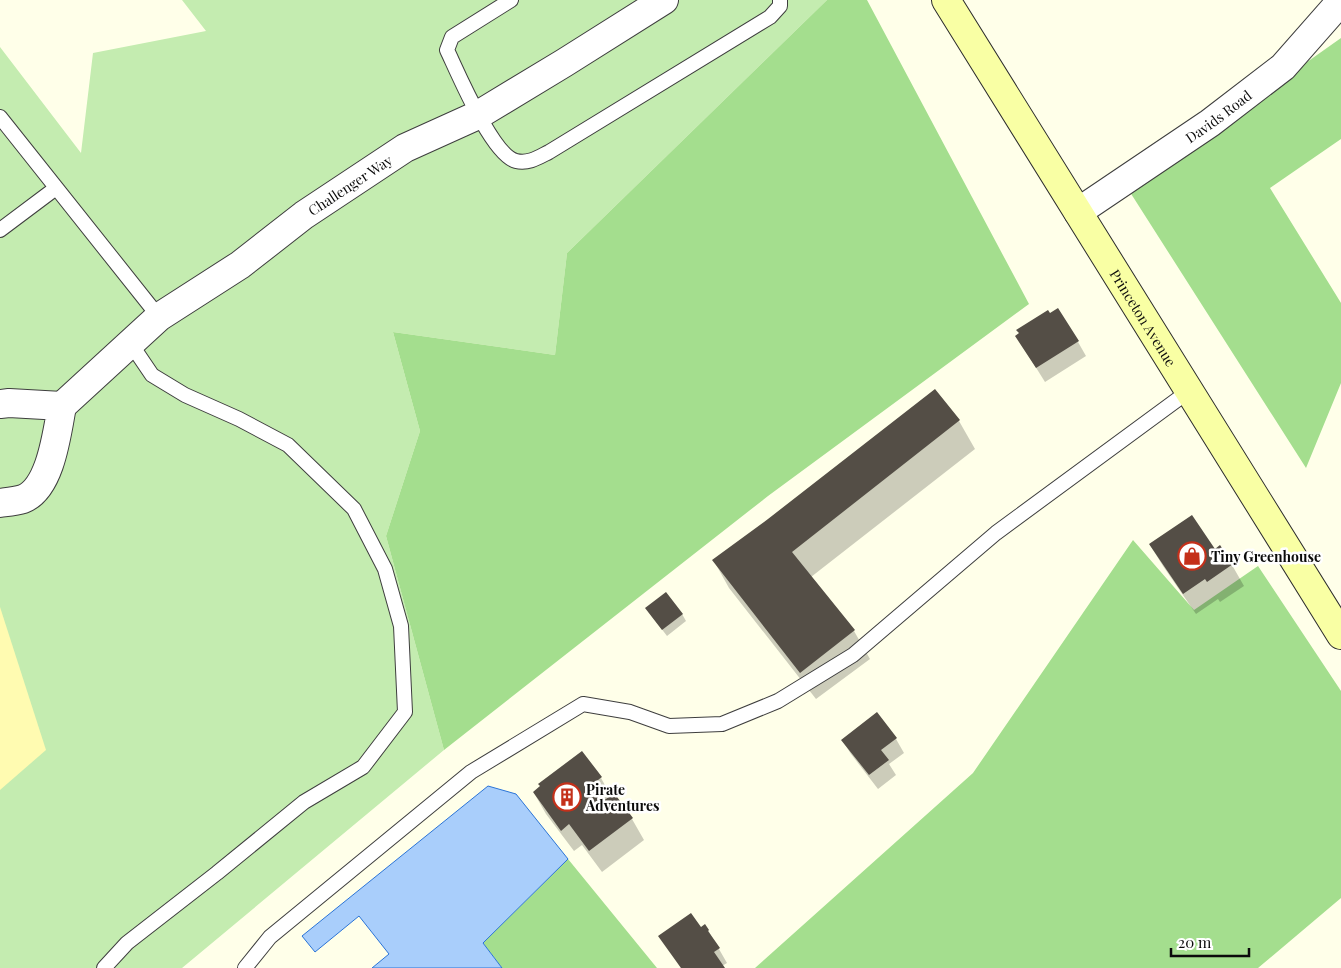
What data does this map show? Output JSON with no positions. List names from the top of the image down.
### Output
{
  "streets": {
    "main road": ["Princeton Avenue"],
    "street": ["Davids Road", "Challenger Way"]
  },
  "crossings": [
    ["Davids Road", "Princeton Avenue"]
  ],
  "places": {
    "shop": ["Tiny Greenhouse"],
    "building": ["Pirate Adventures"]
  },
  "scale_bar": "20 m"
}
